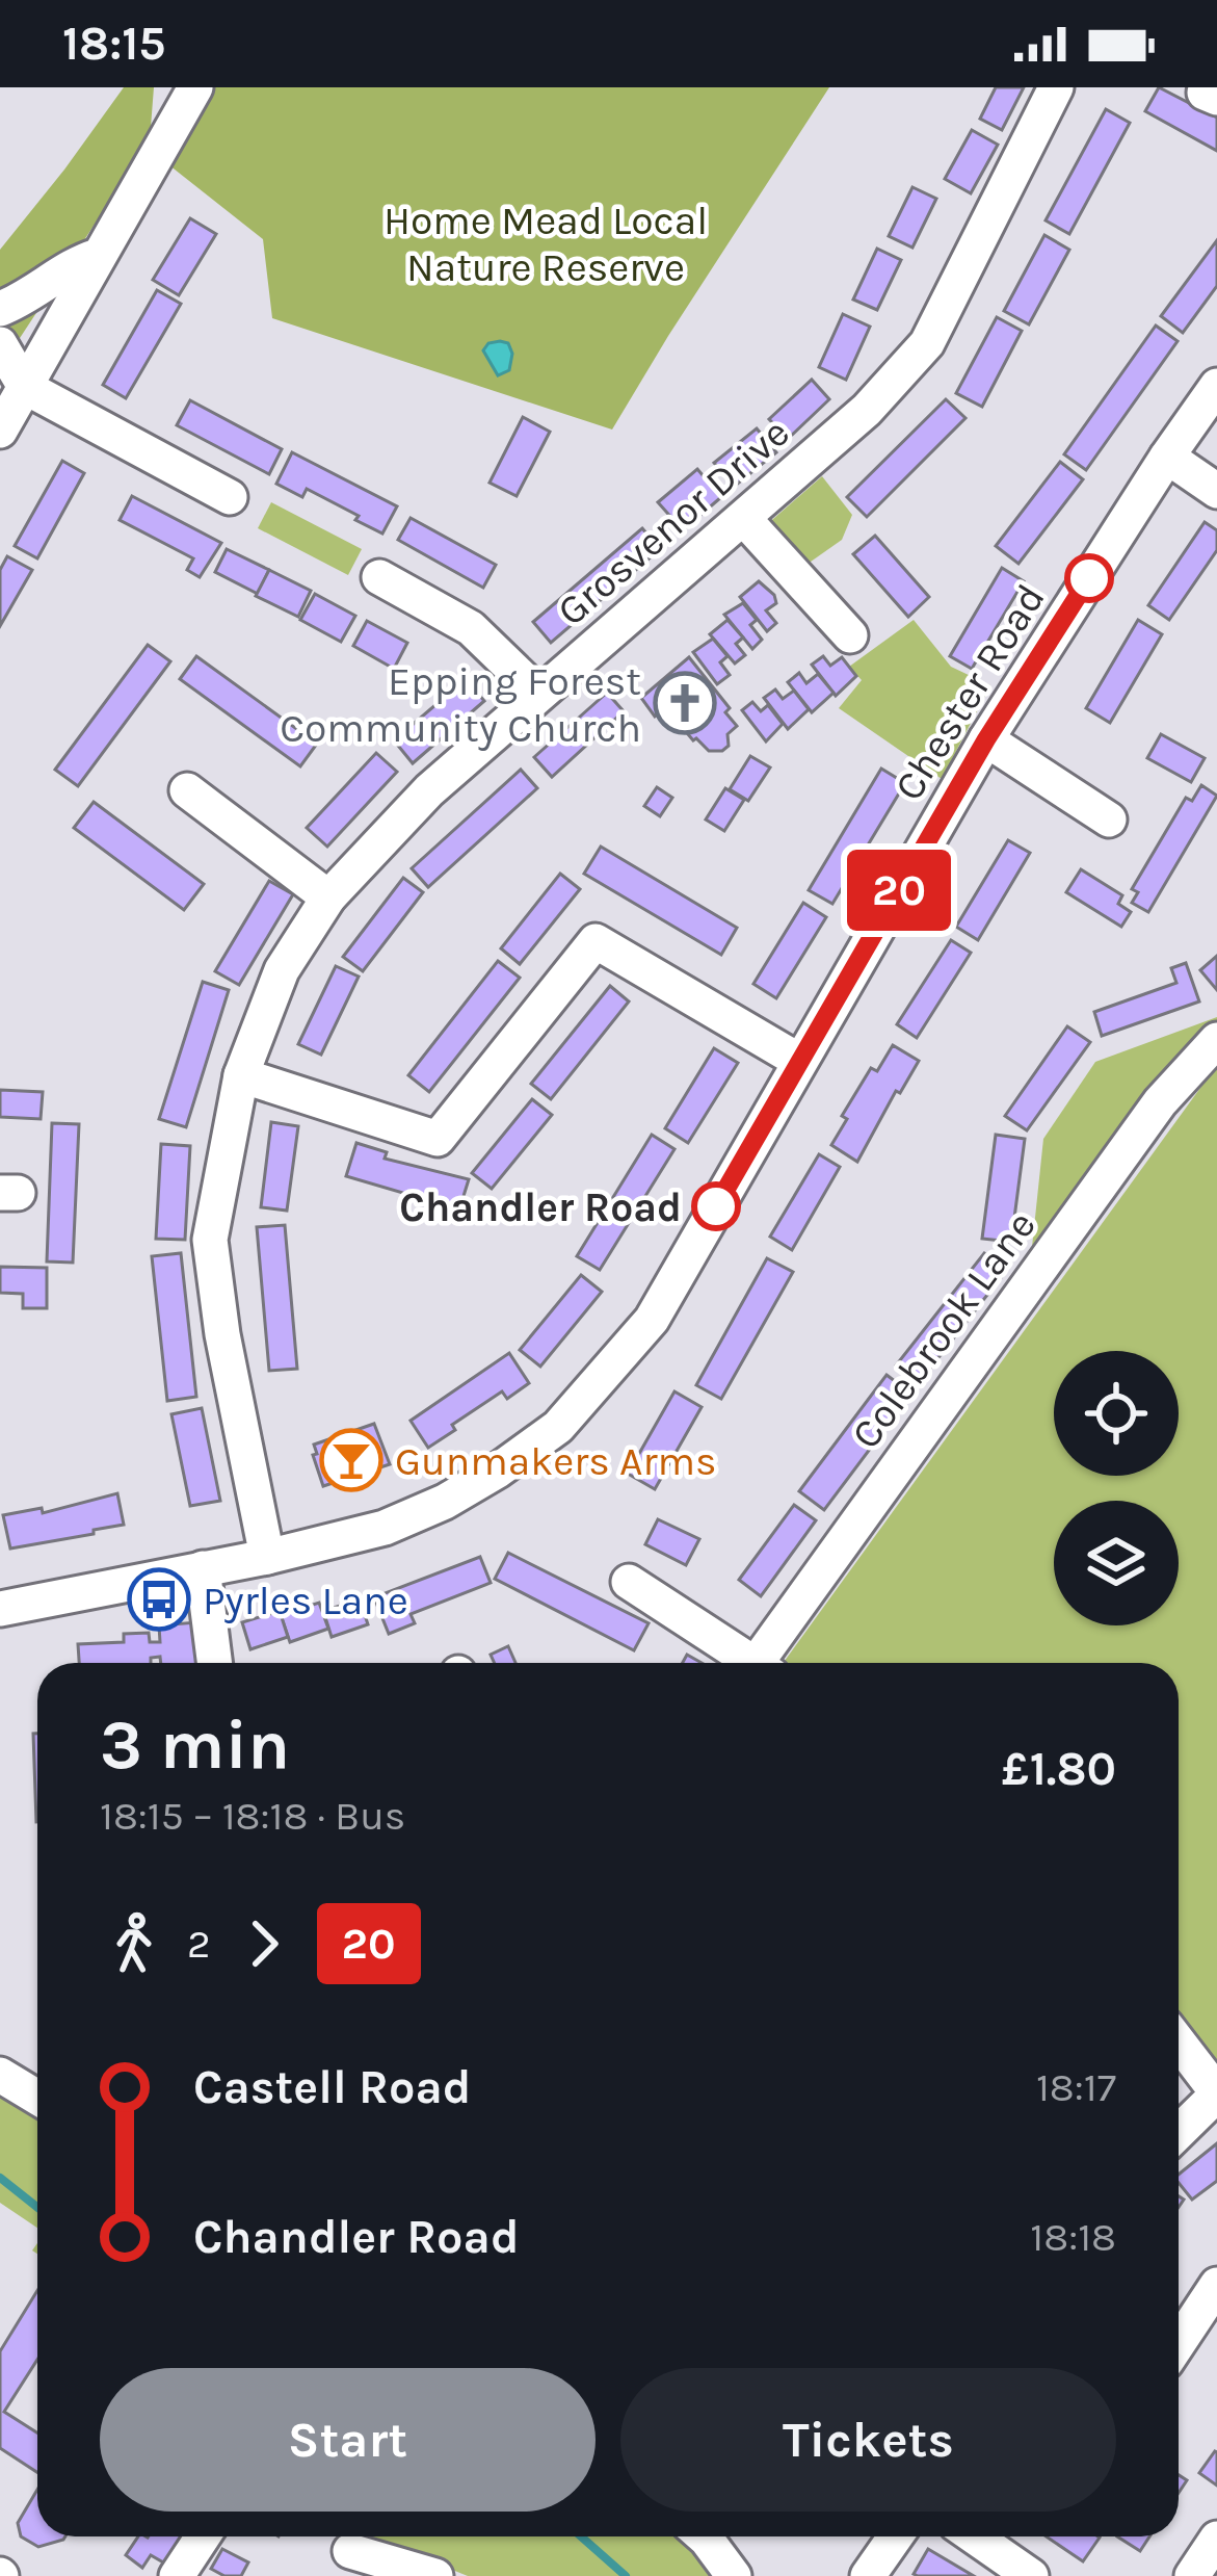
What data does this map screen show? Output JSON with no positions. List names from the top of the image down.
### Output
{
  "streets": {
    "street": ["Grosvenor Drive", "Chester Road", "Colebrook Lane"]
  },
  "crossings": [
    ["Grosvenor Drive", "Chester Road"]
  ],
  "parks": ["Home Mead Local Nature Reserve"],
  "places": {
    "church": ["Epping Forest Community Church"],
    "other": ["Chandler Road"],
    "bar": ["Gunmakers Arms"],
    "bus stop": ["Pyrles Lane"]
  },
  "lines": ["bus line 20"],
  "page": {
    "status": "18:15",
    "on_map": "20",
    "heading": ["3 min", "18:15 – 18:18 · Bus", "£1.80"],
    "legs": ["2", "20"],
    "list": [
      {
        "name": "Castell Road",
        "value": "18:17"
      },
      {
        "name": "Chandler Road",
        "value": "18:18"
      }
    ],
    "buttons": ["Start", "Tickets"]
  }
}
